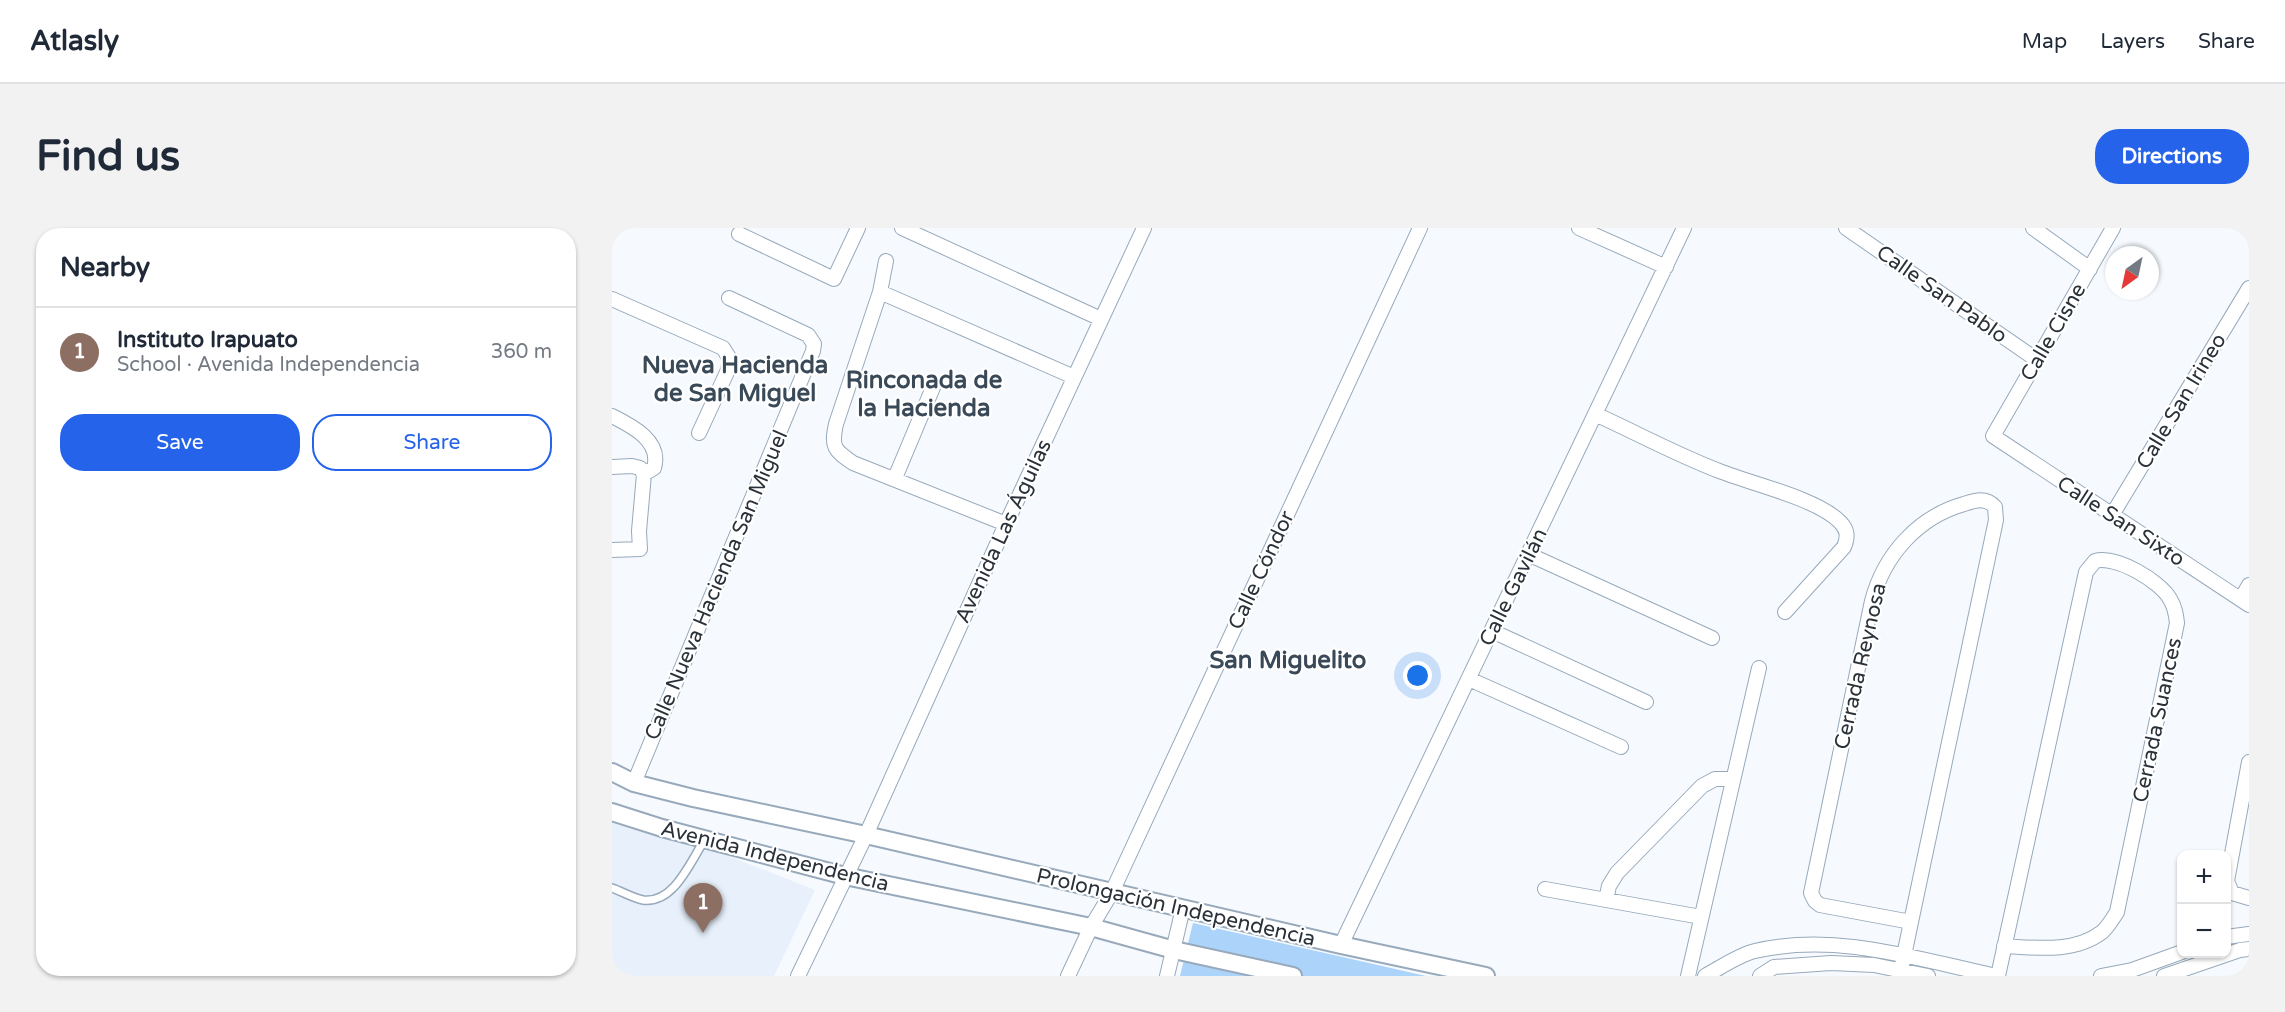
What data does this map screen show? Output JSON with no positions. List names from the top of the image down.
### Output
{
  "streets": {
    "street": [
      "Calle San Pablo",
      "Calle Cisne",
      "Calle San Irineo",
      "Calle San Sixto",
      "Avenida Las Águilas",
      "Calle Cóndor",
      "Calle Nueva Hacienda San Miguel",
      "Calle Gavilán",
      "Cerrada Reynosa",
      "Cerrada Suances",
      "Avenida Independencia",
      "Prolongación Independencia"
    ]
  },
  "crossings": [
    ["Calle San Pablo", "Calle Cisne"],
    ["Calle Cisne", "Calle San Sixto"],
    ["Calle San Irineo", "Calle San Sixto"],
    ["Avenida Las Águilas", "Avenida Independencia"],
    ["Avenida Las Águilas", "Prolongación Independencia"],
    ["Calle Cóndor", "Prolongación Independencia"],
    ["Calle Nueva Hacienda San Miguel", "Avenida Independencia"],
    ["Calle Gavilán", "Prolongación Independencia"],
    ["Avenida Independencia", "Prolongación Independencia"]
  ],
  "districts": ["Nueva Hacienda de San Miguel", "Rinconada de la Hacienda", "San Miguelito"],
  "north": "bottom left",
  "page": {
    "header": "Atlasly",
    "nav": ["Map", "Layers", "Share"],
    "buttons": [
      "Directions",
      ["Save", "Share"]
    ],
    "title": "Find us",
    "heading": "Nearby",
    "list": [
      {
        "mark": "1",
        "name": "Instituto Irapuato",
        "note": "School · Avenida Independencia",
        "value": "360 m"
      }
    ],
    "map_buttons": ["+", "−"],
    "pins": "1"
  }
}
